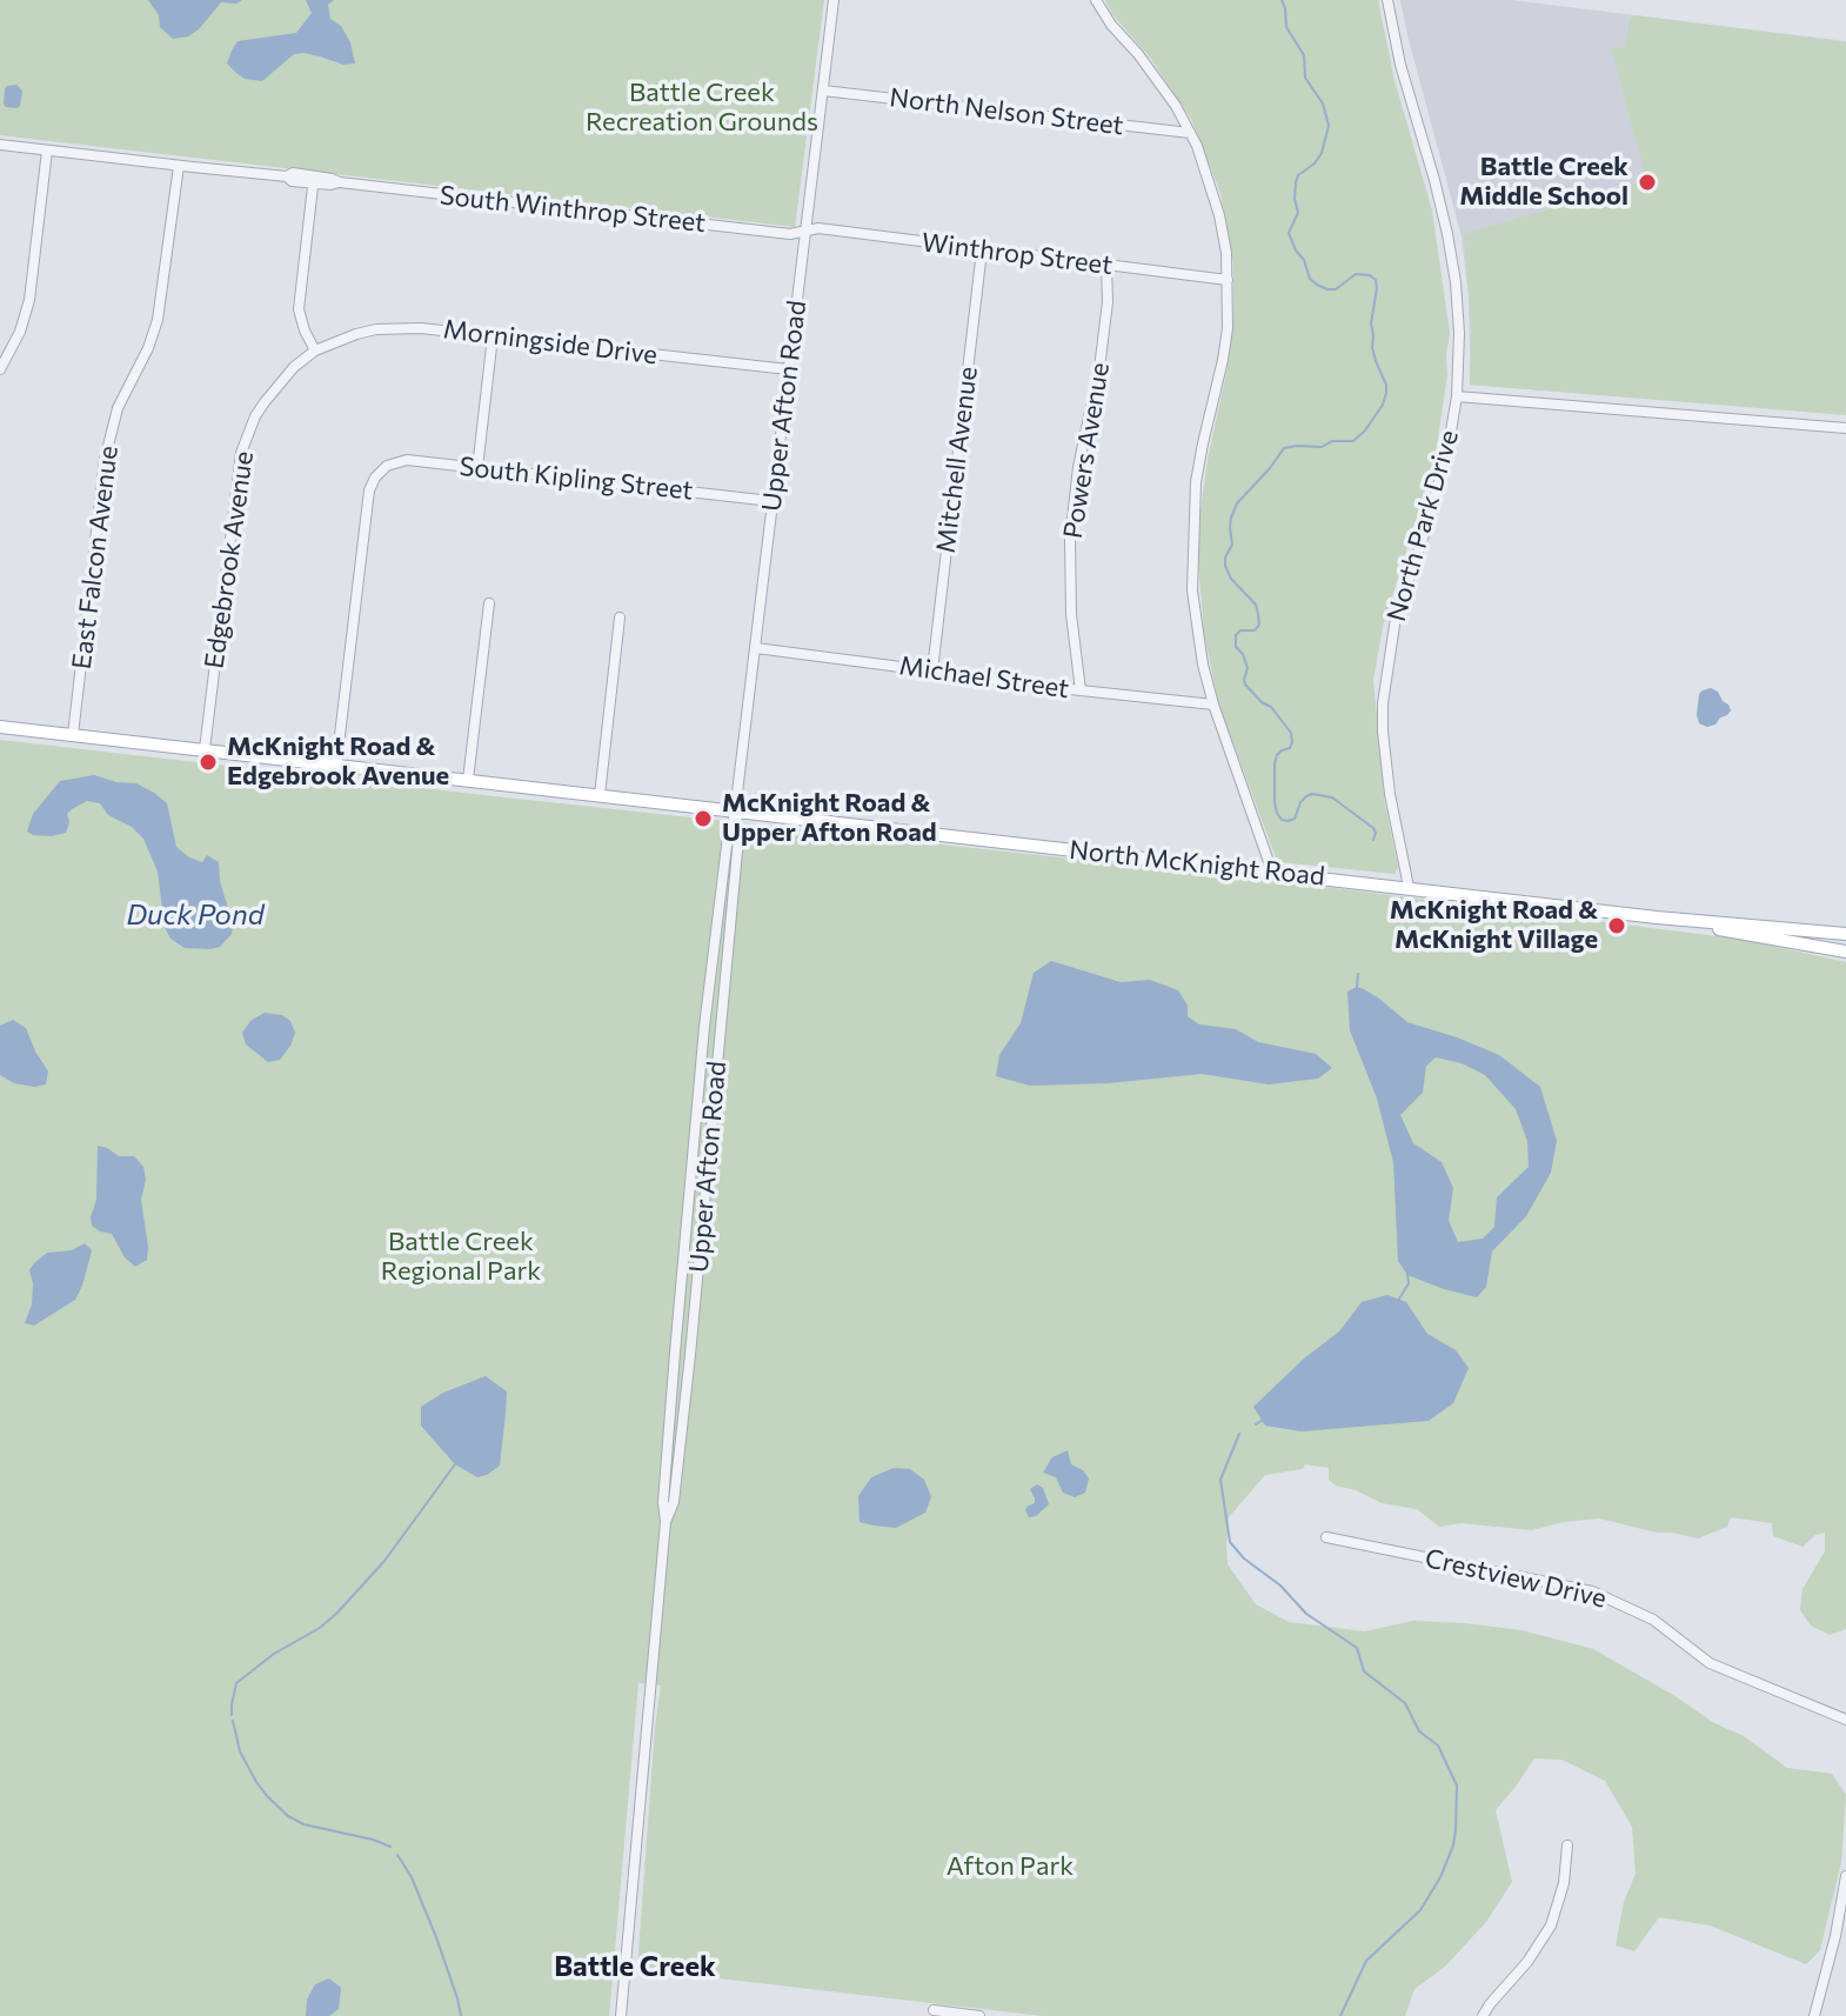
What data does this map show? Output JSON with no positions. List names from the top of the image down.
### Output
{
  "streets": {
    "main road": ["North McKnight Road"],
    "street": [
      "North Nelson Street",
      "South Winthrop Street",
      "Winthrop Street",
      "Morningside Drive",
      "Upper Afton Road",
      "Powers Avenue",
      "Mitchell Avenue",
      "South Kipling Street",
      "North Park Drive",
      "East Falcon Avenue",
      "Edgebrook Avenue",
      "Michael Street",
      "Crestview Drive"
    ]
  },
  "crossings": [
    ["North Nelson Street", "Upper Afton Road"],
    ["South Winthrop Street", "Winthrop Street"],
    ["South Winthrop Street", "Upper Afton Road"],
    ["South Winthrop Street", "East Falcon Avenue"],
    ["Winthrop Street", "Upper Afton Road"],
    ["Winthrop Street", "Powers Avenue"],
    ["Winthrop Street", "Mitchell Avenue"],
    ["Morningside Drive", "Upper Afton Road"],
    ["Morningside Drive", "Edgebrook Avenue"],
    ["Upper Afton Road", "South Kipling Street"],
    ["Upper Afton Road", "Michael Street"],
    ["Upper Afton Road", "North McKnight Road"],
    ["Powers Avenue", "Michael Street"],
    ["Mitchell Avenue", "Michael Street"],
    ["South Kipling Street", "North McKnight Road"],
    ["North Park Drive", "North McKnight Road"],
    ["East Falcon Avenue", "North McKnight Road"],
    ["Edgebrook Avenue", "North McKnight Road"]
  ],
  "districts": ["Battle Creek"],
  "water": ["Duck Pond"],
  "parks": ["Battle Creek Recreation Grounds", "Battle Creek Regional Park", "Afton Park"],
  "places": [
    "Battle Creek Middle School",
    "McKnight Road & Edgebrook Avenue",
    "McKnight Road & Upper Afton Road",
    "McKnight Road & McKnight Village"
  ]
}
